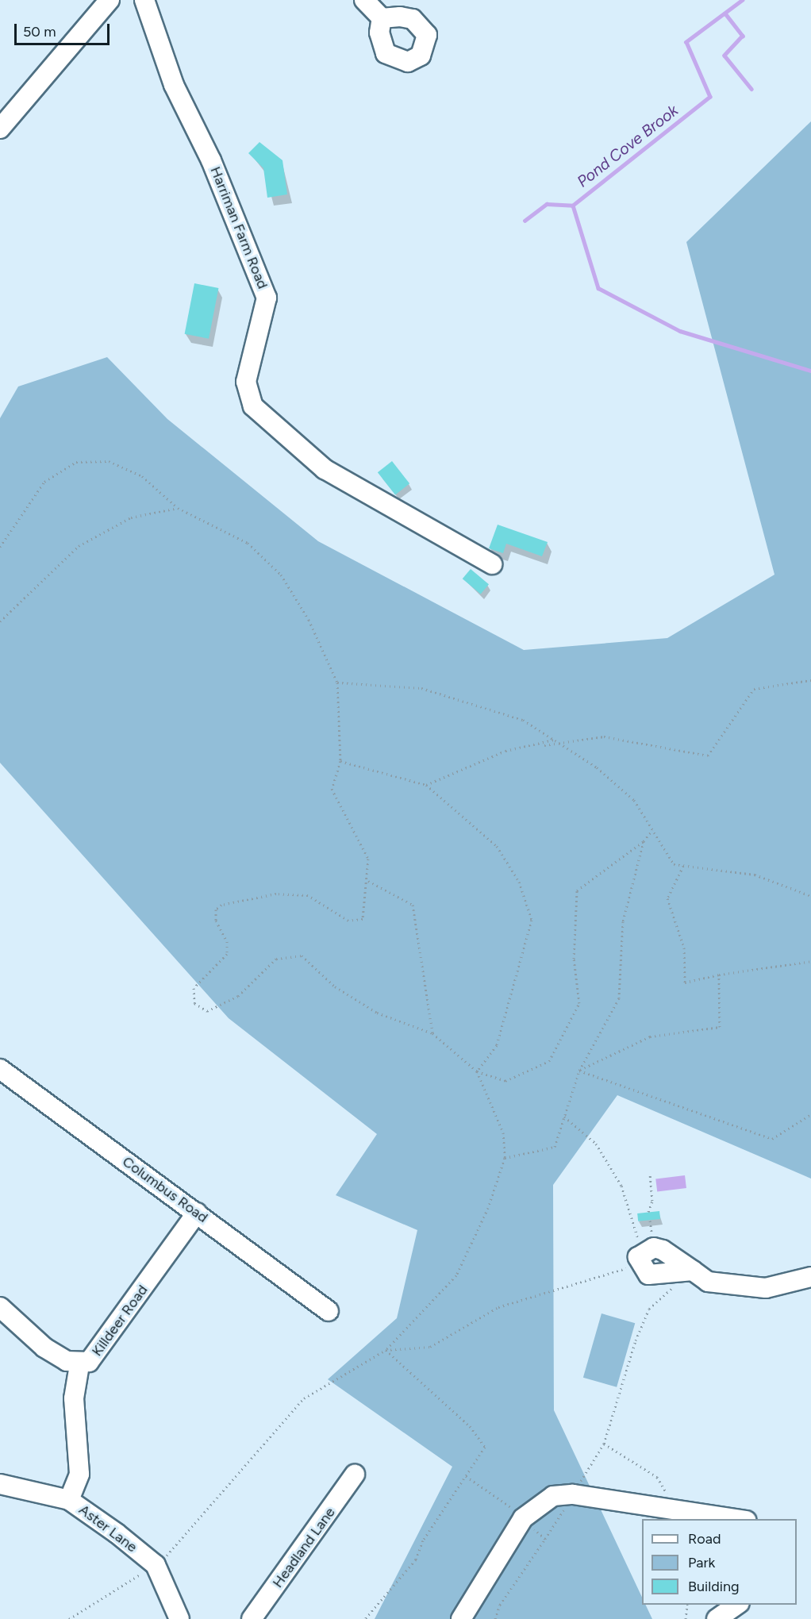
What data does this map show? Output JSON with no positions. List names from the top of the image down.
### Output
{
  "streets": {
    "street": [
      "Harriman Farm Road",
      "Columbus Road",
      "Killdeer Road",
      "Aster Lane",
      "Headland Lane"
    ]
  },
  "crossings": [
    ["Columbus Road", "Killdeer Road"]
  ],
  "water": ["Pond Cove Brook"],
  "legend": ["Road", "Park", "Building"],
  "scale_bar": "50 m"
}
